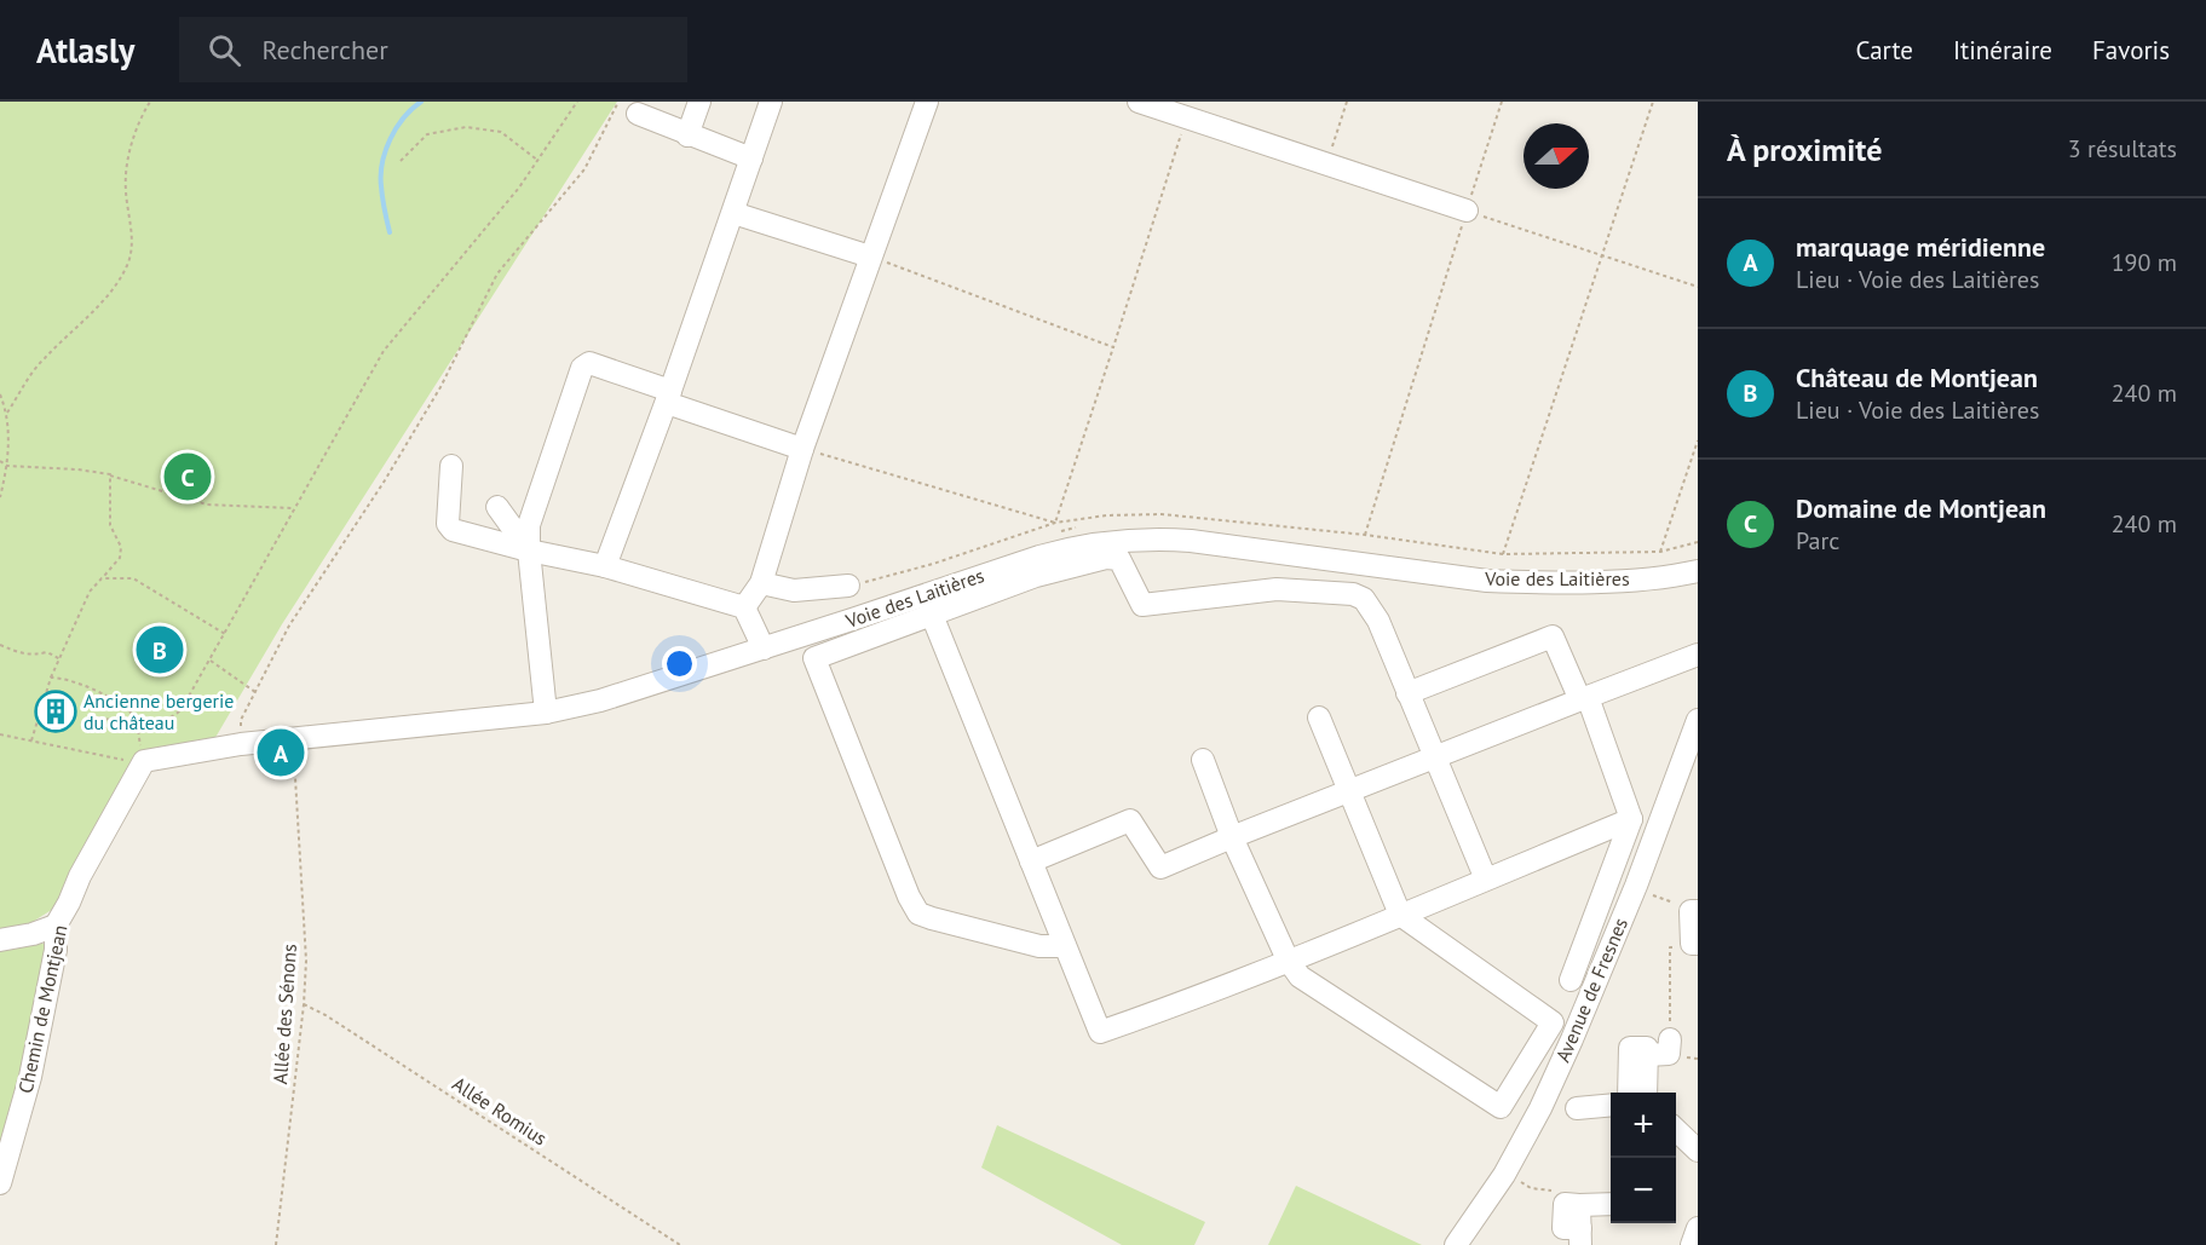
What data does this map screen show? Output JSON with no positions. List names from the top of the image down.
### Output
{
  "streets": {
    "street": ["Voie des Laitières", "Avenue de Fresnes", "Chemin de Montjean"],
    "path": ["Allée des Sénons", "Allée Romius"]
  },
  "crossings": [
    ["Voie des Laitières", "Chemin de Montjean"],
    ["Voie des Laitières", "Allée des Sénons"],
    ["Allée des Sénons", "Allée Romius"]
  ],
  "places": {
    "building": ["Ancienne bergerie du château"]
  },
  "north": "right",
  "page": {
    "header": "Atlasly",
    "search": "Rechercher",
    "nav": ["Carte", "Itinéraire", "Favoris"],
    "heading": ["À proximité", "3 résultats"],
    "list": [
      {
        "mark": "A",
        "name": "marquage méridienne",
        "note": "Lieu · Voie des Laitières",
        "value": "190 m"
      },
      {
        "mark": "B",
        "name": "Château de Montjean",
        "note": "Lieu · Voie des Laitières",
        "value": "240 m"
      },
      {
        "mark": "C",
        "name": "Domaine de Montjean",
        "note": "Parc",
        "value": "240 m"
      }
    ],
    "pins": ["C", "B", "A"],
    "map_buttons": ["+", "−"]
  }
}
